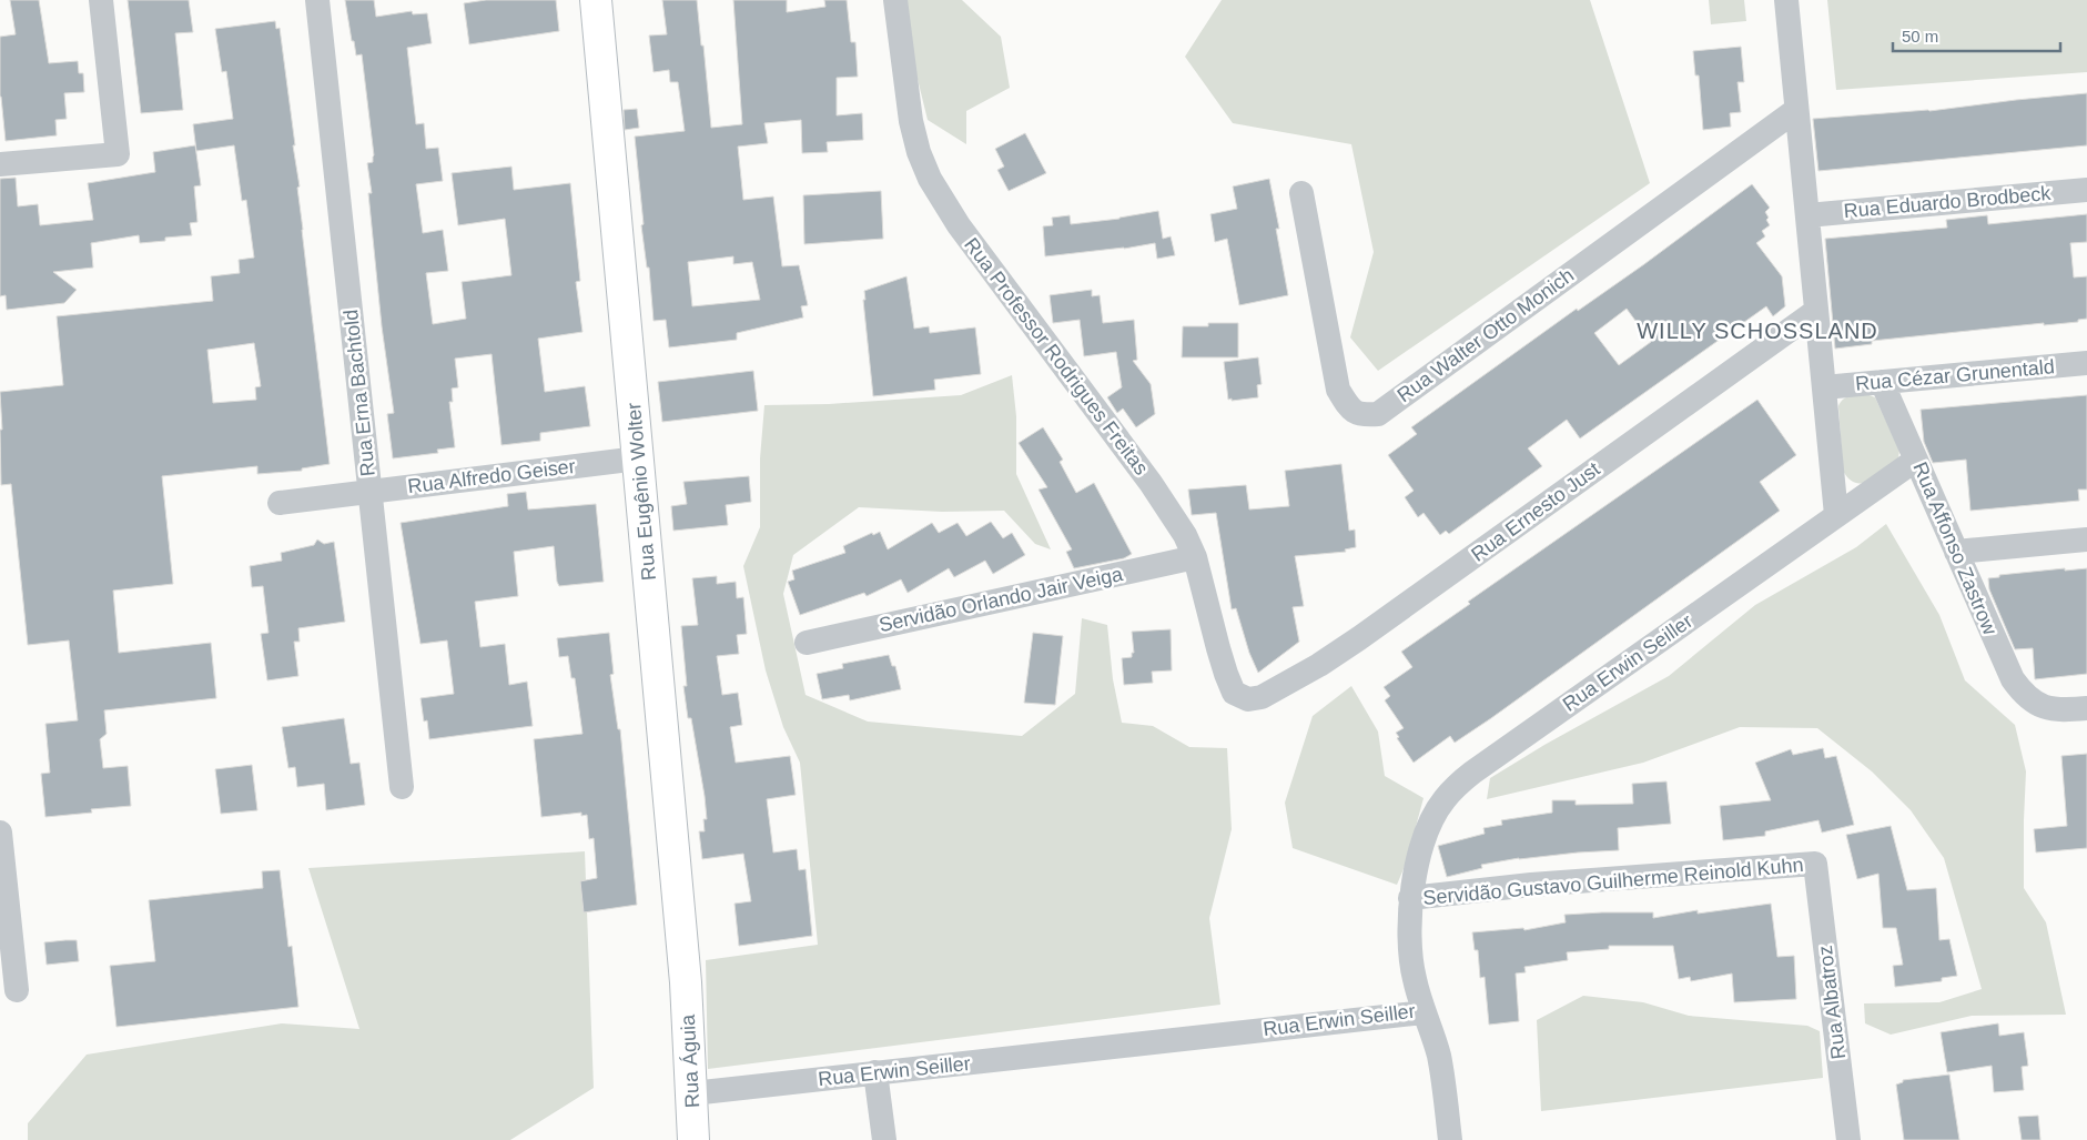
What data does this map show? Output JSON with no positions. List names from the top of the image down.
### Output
{
  "streets": {
    "street": [
      "Rua Eduardo Brodbeck",
      "Rua Walter Otto Monich",
      "Rua Professor Rodrigues Freitas",
      "Rua Cézar Grunentald",
      "Rua Erna Bachtold",
      "Rua Alfredo Geiser",
      "Rua Eugênio Wolter",
      "Rua Ernesto Just",
      "Rua Affonso Zastrow",
      "Servidão Orlando Jair Veiga",
      "Rua Erwin Seiller",
      "Servidão Gustavo Guilherme Reinold Kuhn",
      "Rua Albatroz",
      "Rua Águia"
    ]
  },
  "crossings": [
    ["Rua Professor Rodrigues Freitas", "Rua Ernesto Just"],
    ["Rua Professor Rodrigues Freitas", "Servidão Orlando Jair Veiga"],
    ["Rua Cézar Grunentald", "Rua Affonso Zastrow"],
    ["Rua Erna Bachtold", "Rua Alfredo Geiser"],
    ["Rua Alfredo Geiser", "Rua Eugênio Wolter"],
    ["Rua Eugênio Wolter", "Rua Águia"],
    ["Rua Affonso Zastrow", "Rua Erwin Seiller"],
    ["Rua Erwin Seiller", "Servidão Gustavo Guilherme Reinold Kuhn"],
    ["Rua Erwin Seiller", "Rua Águia"],
    ["Servidão Gustavo Guilherme Reinold Kuhn", "Rua Albatroz"]
  ],
  "districts": ["WILLY SCHOSSLAND"],
  "scale_bar": "50 m"
}
